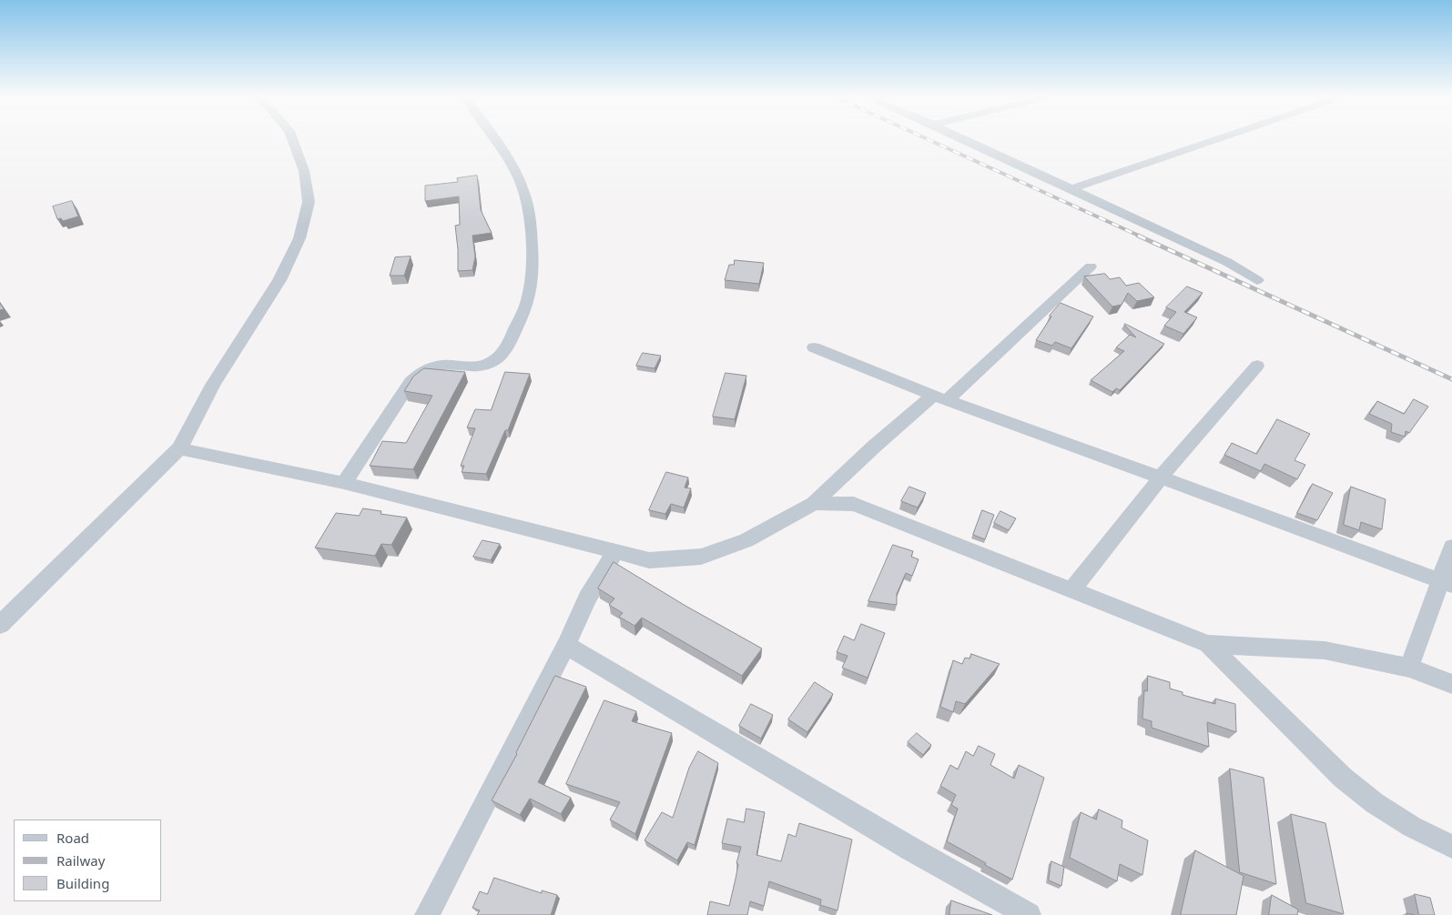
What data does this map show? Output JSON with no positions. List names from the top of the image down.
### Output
{
  "legend": ["Road", "Railway", "Building"]
}
